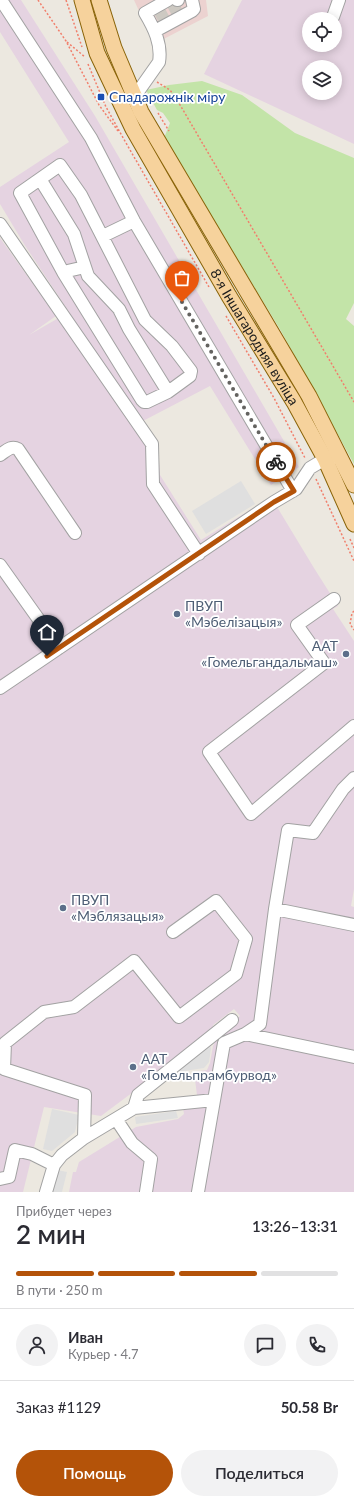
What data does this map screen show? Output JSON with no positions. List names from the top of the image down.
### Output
{
  "streets": {
    "main road": ["8-я Іншагародняя вуліца"]
  },
  "places": {
    "transit": ["Спадарожнік міру"],
    "other": [
      "ПВУП «Мэбелізацыя»",
      "ААТ «Гомельгандальмаш»",
      "ПВУП «Мэблязацыя»",
      "ААТ «Гомельпрамбурвод»"
    ]
  },
  "page": {
    "heading": ["2 мин", "Прибудет через", "13:26–13:31"],
    "panel": [
      "Иван",
      "Курьер · 4.7",
      "Заказ #1129",
      "50.58 Br"
    ],
    "bar": "В пути · 250 m",
    "buttons": ["Помощь", "Поделиться"]
  }
}
